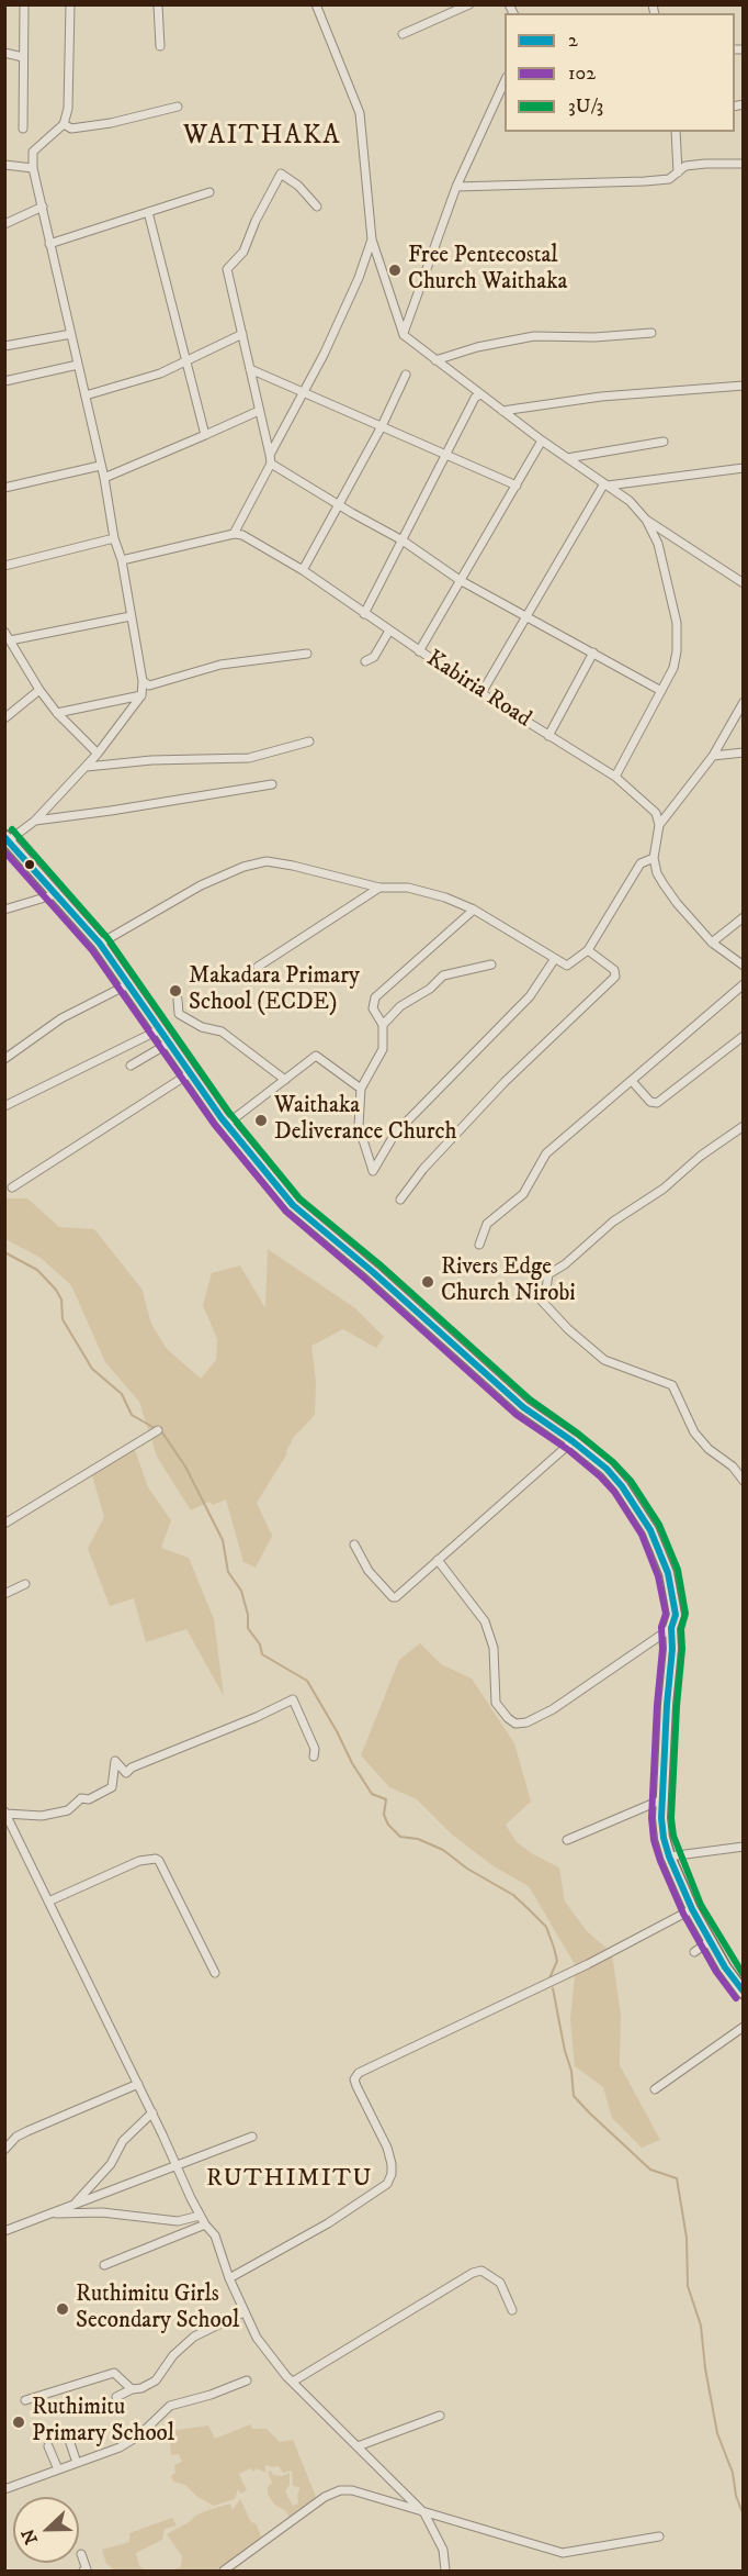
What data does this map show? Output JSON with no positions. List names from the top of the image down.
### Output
{
  "streets": {
    "street": ["Kabiria Road"]
  },
  "districts": ["WAITHAKA", "RUTHIMITU"],
  "places": [
    "Free Pentecostal Church Waithaka",
    "Makadara Primary School (ECDE)",
    "Waithaka Deliverance Church",
    "Rivers Edge Church Nirobi",
    "Ruthimitu Girls Secondary School",
    "Ruthimitu Primary School"
  ],
  "lines": ["transit line 3U/3", "transit line 2", "transit line 102"],
  "legend": ["2", "102", "3U/3"],
  "north": "left"
}
